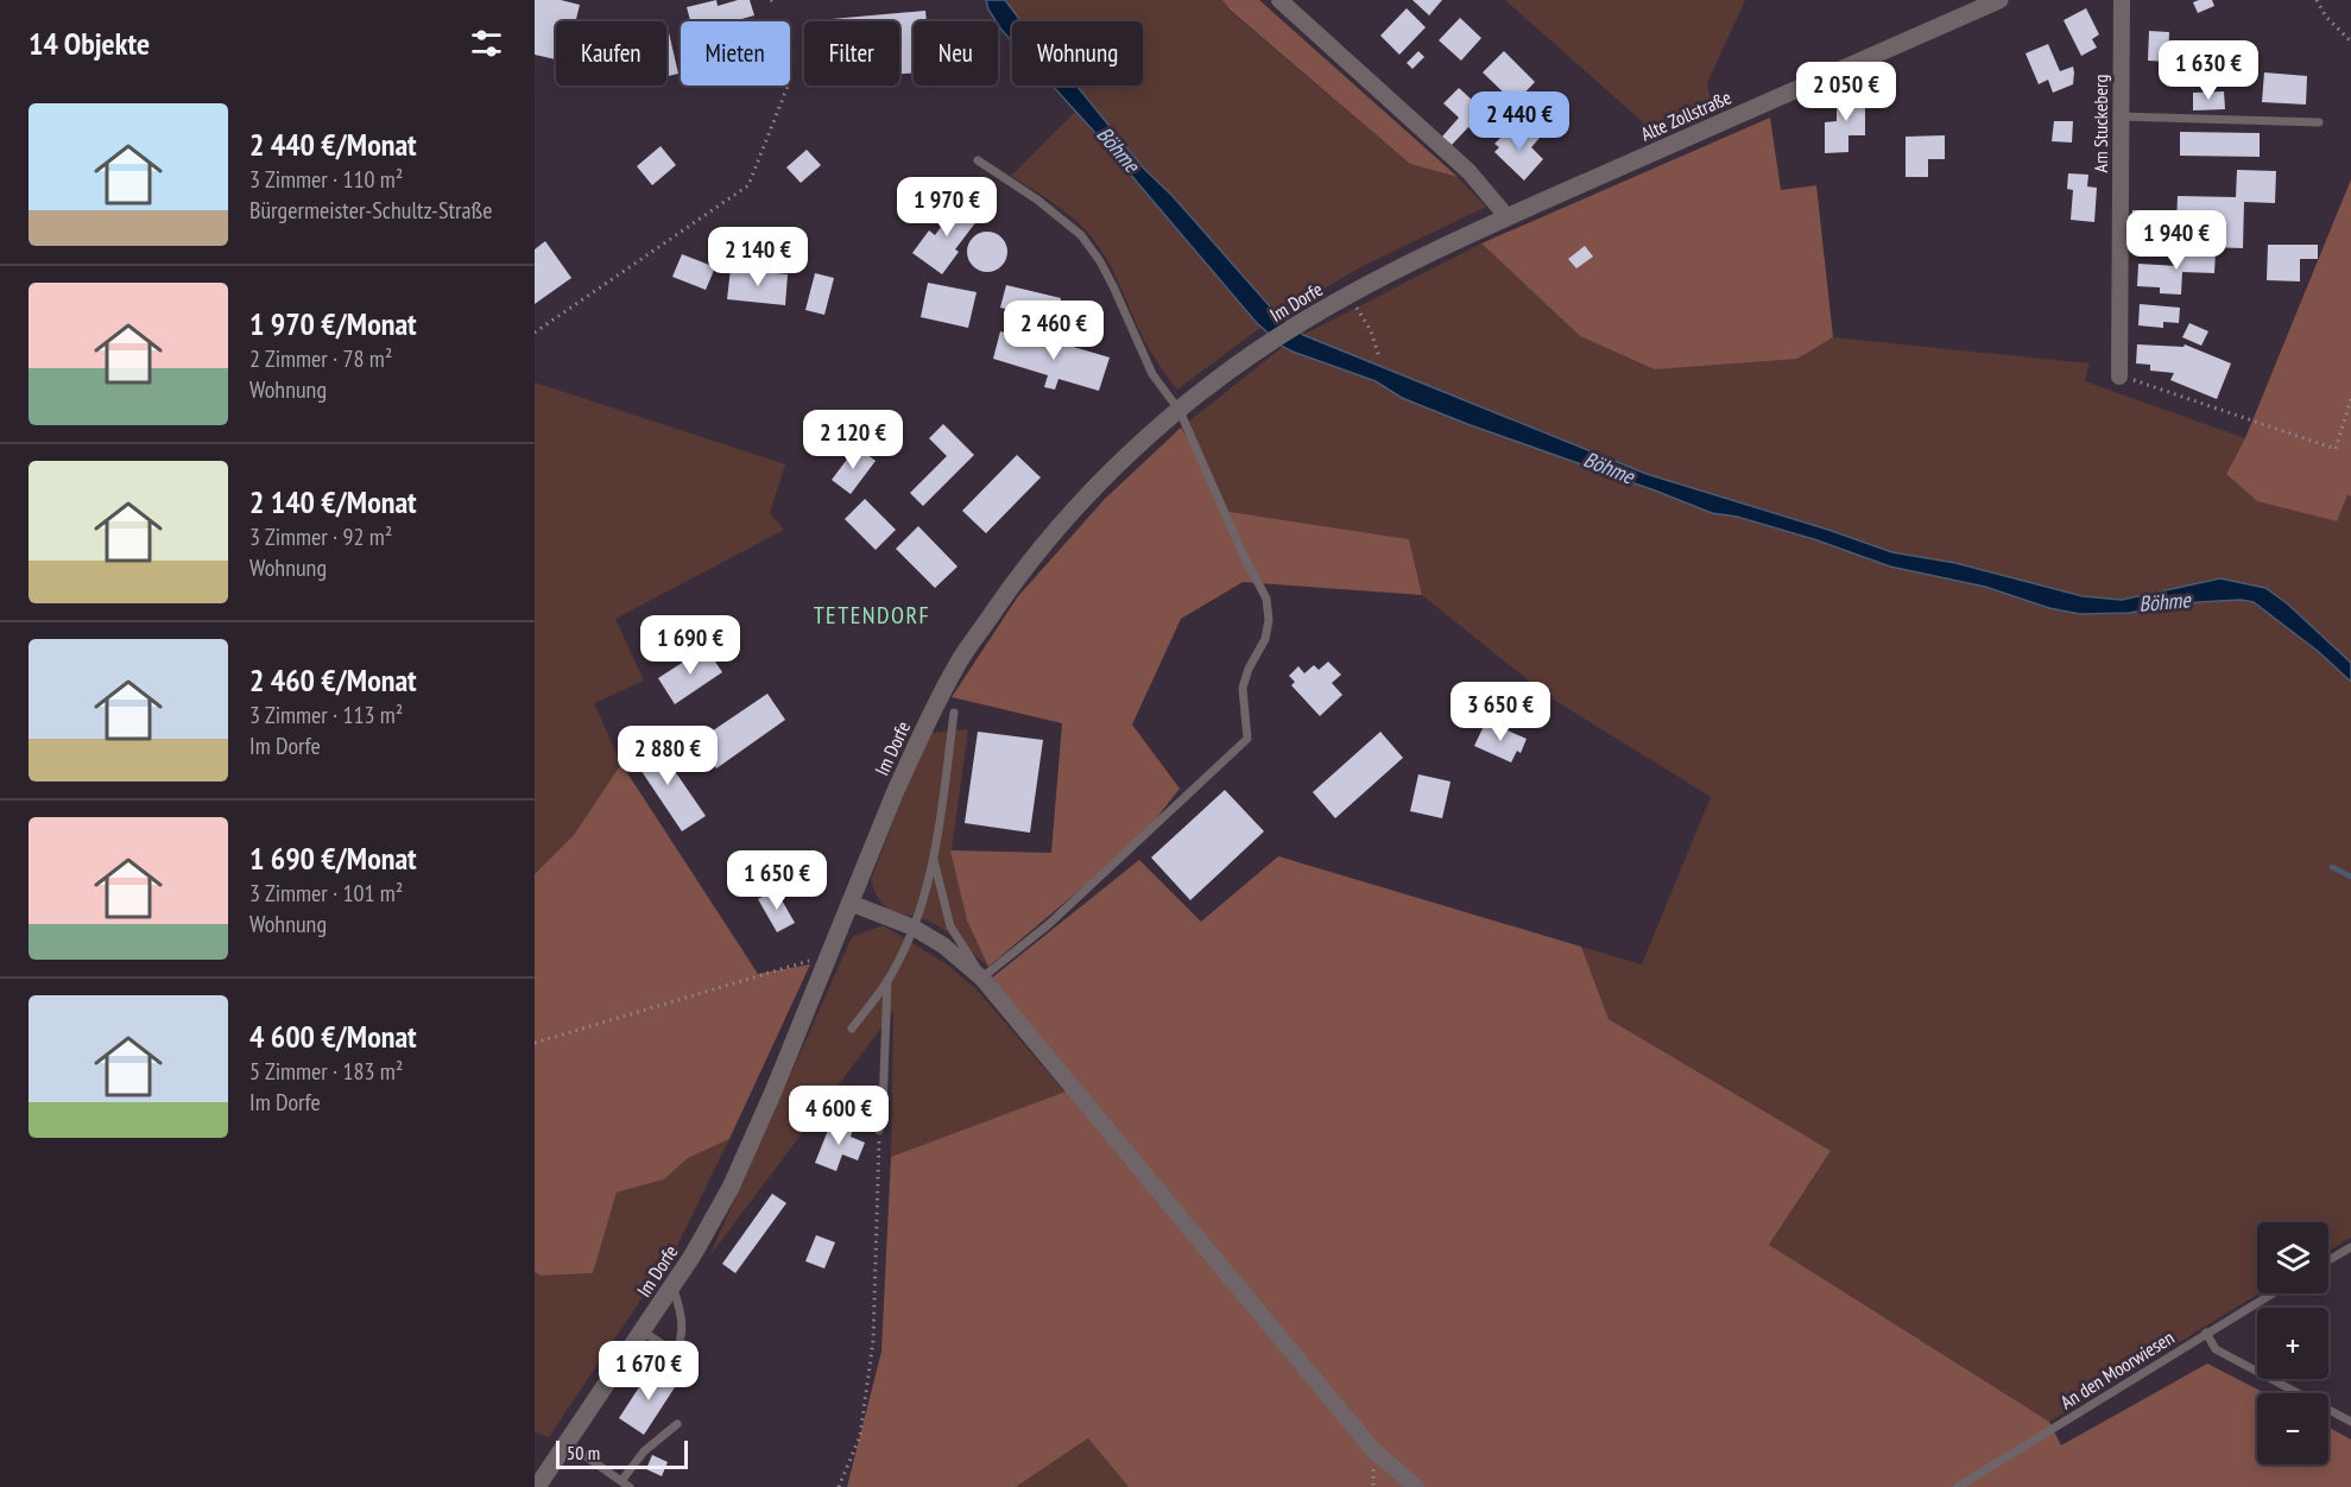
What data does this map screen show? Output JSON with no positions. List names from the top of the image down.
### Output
{
  "streets": {
    "street": ["Alte Zollstraße", "Am Stuckeberg", "Im Dorfe"],
    "lane": ["An den Moorwiesen"]
  },
  "crossings": [
    ["Alte Zollstraße", "Im Dorfe"]
  ],
  "districts": ["TETENDORF"],
  "water": ["Böhme"],
  "scale_bar": "50 m",
  "page": {
    "heading": "14 Objekte",
    "chip": [
      "Kaufen",
      "Mieten",
      "Filter",
      "Neu",
      "Wohnung"
    ],
    "price": [
      "1 630 €",
      "2 050 €",
      "2 440 €",
      "1 970 €",
      "1 940 €",
      "2 140 €",
      "2 460 €",
      "2 120 €",
      "1 690 €",
      "3 650 €",
      "2 880 €",
      "1 650 €",
      "4 600 €",
      "1 670 €"
    ],
    "list": [
      {
        "name": "2 440 €/Monat",
        "note": "3 Zimmer · 110 m² · Bürgermeister-Schultz-Straße"
      },
      {
        "name": "1 970 €/Monat",
        "note": "2 Zimmer · 78 m² · Wohnung"
      },
      {
        "name": "2 140 €/Monat",
        "note": "3 Zimmer · 92 m² · Wohnung"
      },
      {
        "name": "2 460 €/Monat",
        "note": "3 Zimmer · 113 m² · Im Dorfe"
      },
      {
        "name": "1 690 €/Monat",
        "note": "3 Zimmer · 101 m² · Wohnung"
      },
      {
        "name": "4 600 €/Monat",
        "note": "5 Zimmer · 183 m² · Im Dorfe"
      }
    ],
    "map_buttons": ["+", "−"],
    "scale": "50 m"
  }
}
